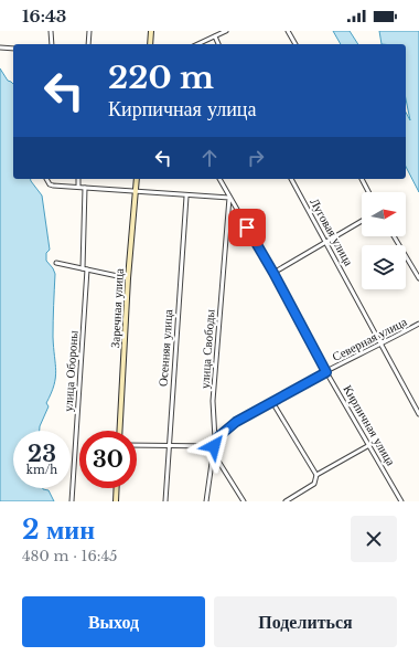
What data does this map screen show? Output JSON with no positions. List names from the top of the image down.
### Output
{
  "streets": {
    "street": [
      "Луговая улица",
      "Заречная улица",
      "Северная улица",
      "Осенняя улица",
      "улица Свободы",
      "улица Обороны",
      "Кирпичная улица"
    ]
  },
  "crossings": [
    ["Луговая улица", "Северная улица"],
    ["Северная улица", "улица Свободы"],
    ["Северная улица", "Кирпичная улица"],
    ["улица Свободы", "Кирпичная улица"]
  ],
  "north": "right",
  "page": {
    "status": "16:43",
    "turn": ["220 m", "Кирпичная улица"],
    "speed": "23 km/h",
    "limit": "30",
    "heading": ["2 мин", "480 m · 16:45"],
    "buttons": ["Выход", "Поделиться"]
  }
}
